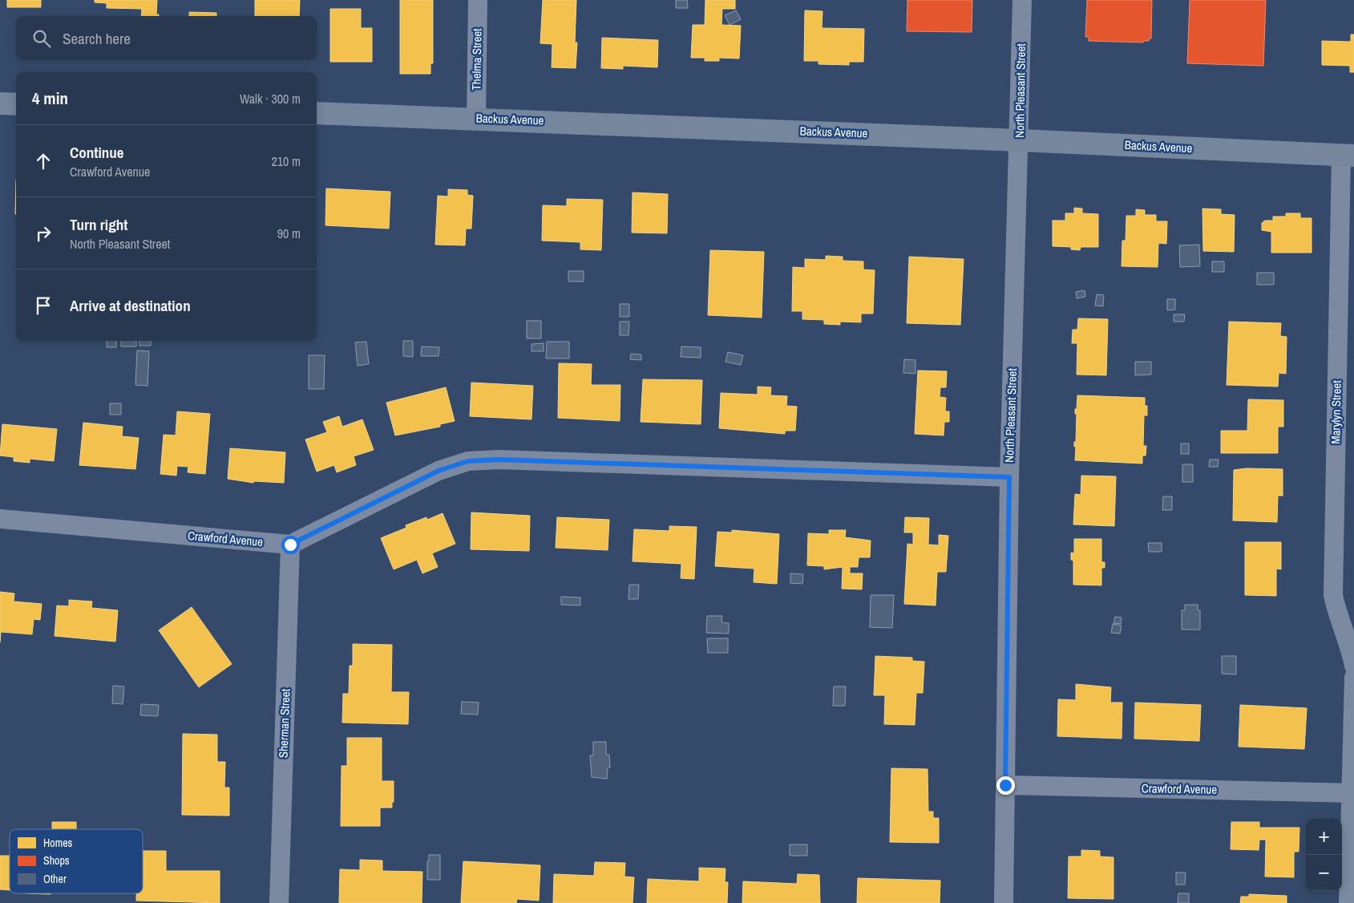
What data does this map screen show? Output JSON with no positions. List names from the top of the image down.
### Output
{
  "streets": {
    "street": [
      "Thelma Street",
      "North Pleasant Street",
      "Backus Avenue",
      "Marylyn Street",
      "Crawford Avenue",
      "Sherman Street"
    ]
  },
  "crossings": [
    ["Thelma Street", "Backus Avenue"],
    ["North Pleasant Street", "Backus Avenue"],
    ["North Pleasant Street", "Crawford Avenue"],
    ["Backus Avenue", "Marylyn Street"],
    ["Crawford Avenue", "Sherman Street"]
  ],
  "legend": ["Homes", "Shops", "Other"],
  "page": {
    "search": "Search here",
    "heading": ["4 min", "Walk · 300 m"],
    "list": [
      ["Continue", "Crawford Avenue", "210 m"],
      ["Turn right", "North Pleasant Street", "90 m"],
      "Arrive at destination"
    ],
    "map_buttons": ["+", "−"]
  }
}
